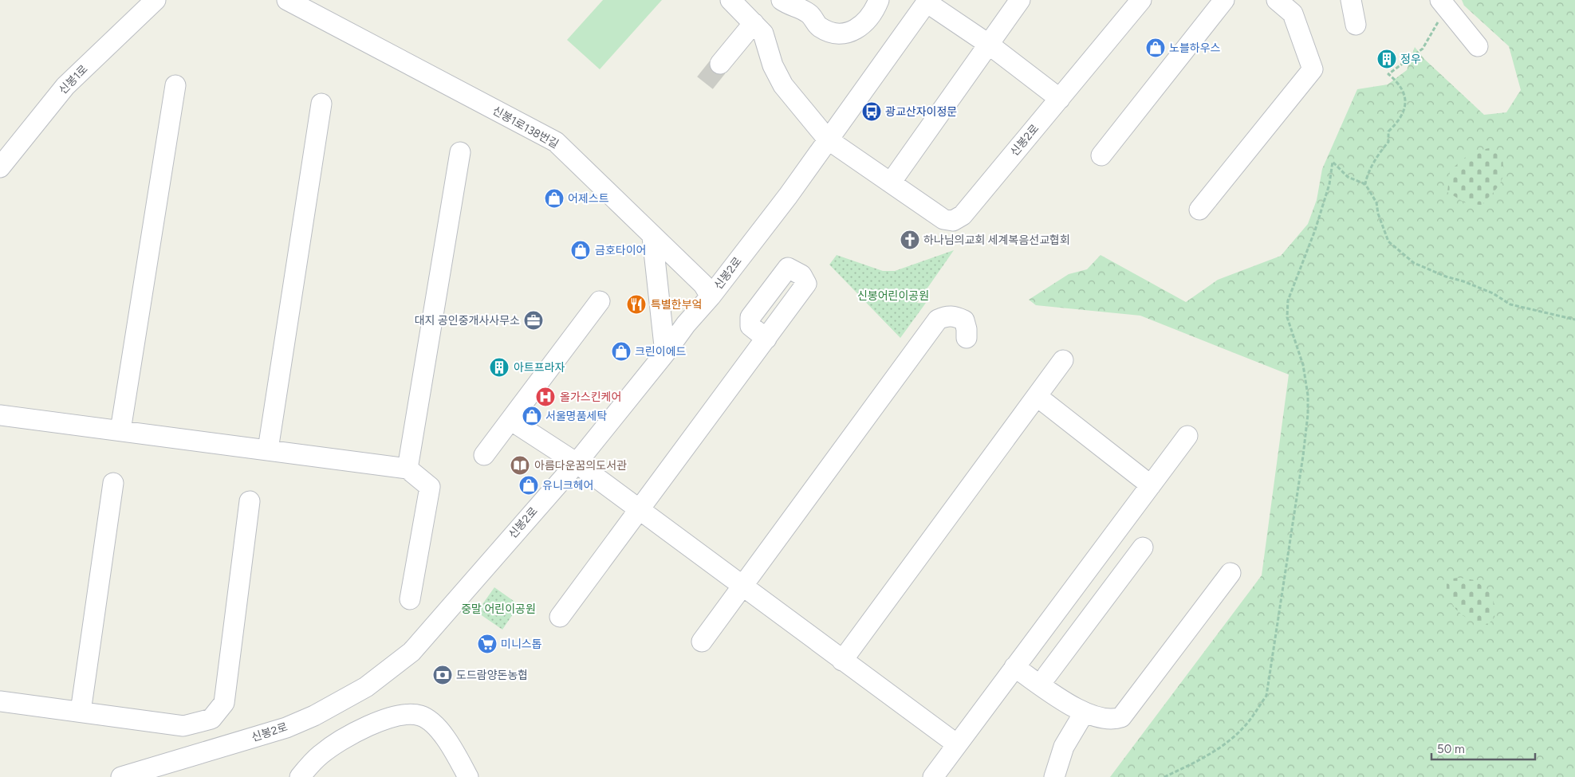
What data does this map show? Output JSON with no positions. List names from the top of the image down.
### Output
{
  "streets": {
    "street": ["신봉1로", "신봉1로138번길", "신봉2로"]
  },
  "crossings": [
    ["신봉1로138번길", "신봉2로"]
  ],
  "parks": ["신봉어린이공원", "중말 어린이공원"],
  "places": {
    "shop": [
      "노블하우스",
      "어제스트",
      "금호타이어",
      "크린이에드",
      "서울명품세탁",
      "유니크헤어"
    ],
    "building": ["정우", "아트프라자"],
    "bus stop": ["광교산자이정문"],
    "church": ["하나님의교회 세계복음선교협회"],
    "restaurant": ["특별한부엌"],
    "office": ["대지 공인중개사사무소"],
    "hospital": ["올가스킨케어"],
    "library": ["아름다운꿈의도서관"],
    "supermarket": ["미니스톱"],
    "bank": ["도드람양돈농협"]
  },
  "scale_bar": "50 m"
}
